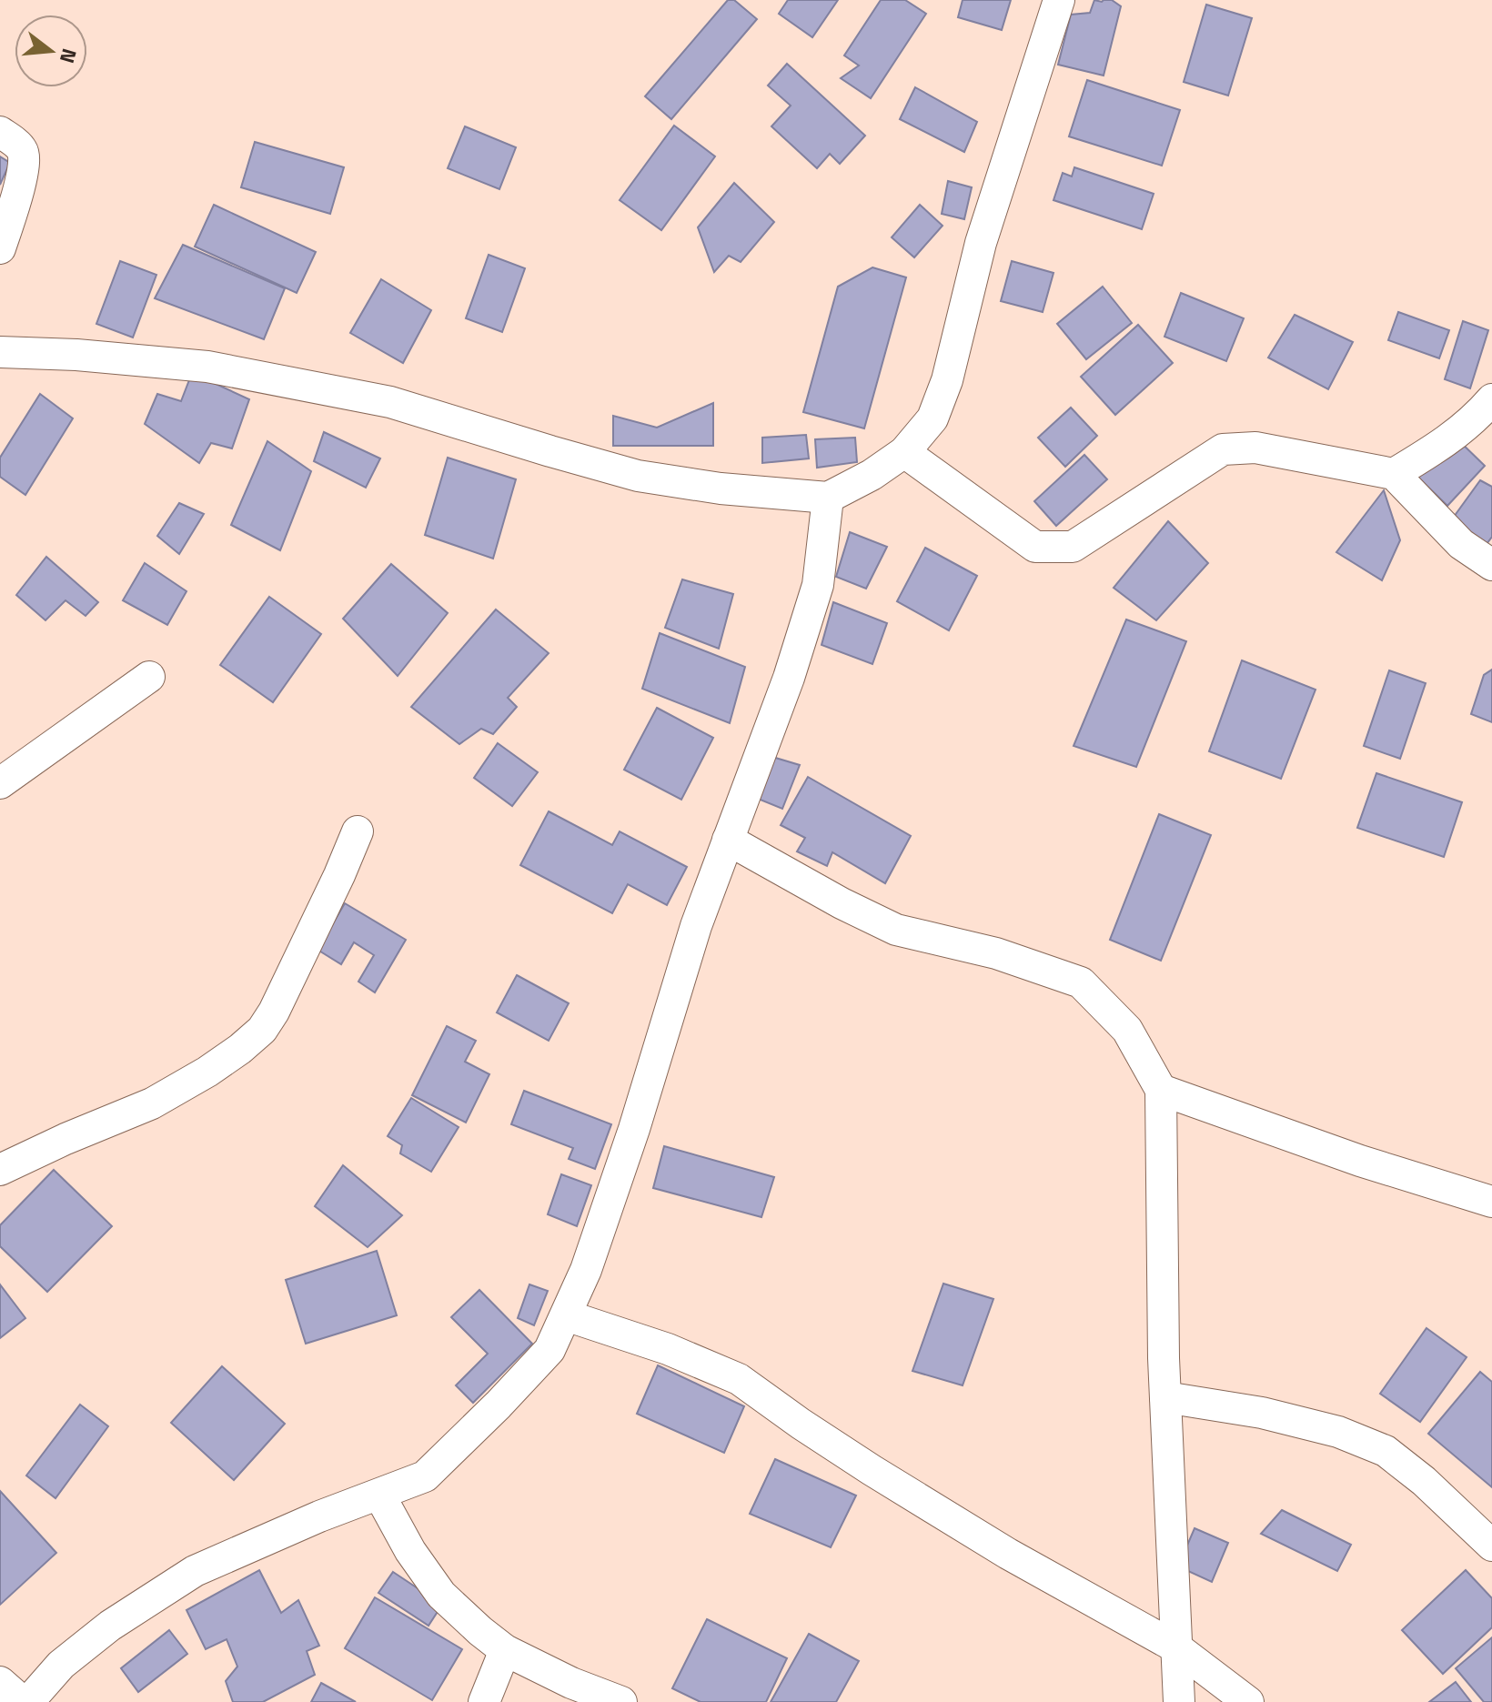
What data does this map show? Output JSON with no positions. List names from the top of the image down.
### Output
{
  "north": "right"
}
